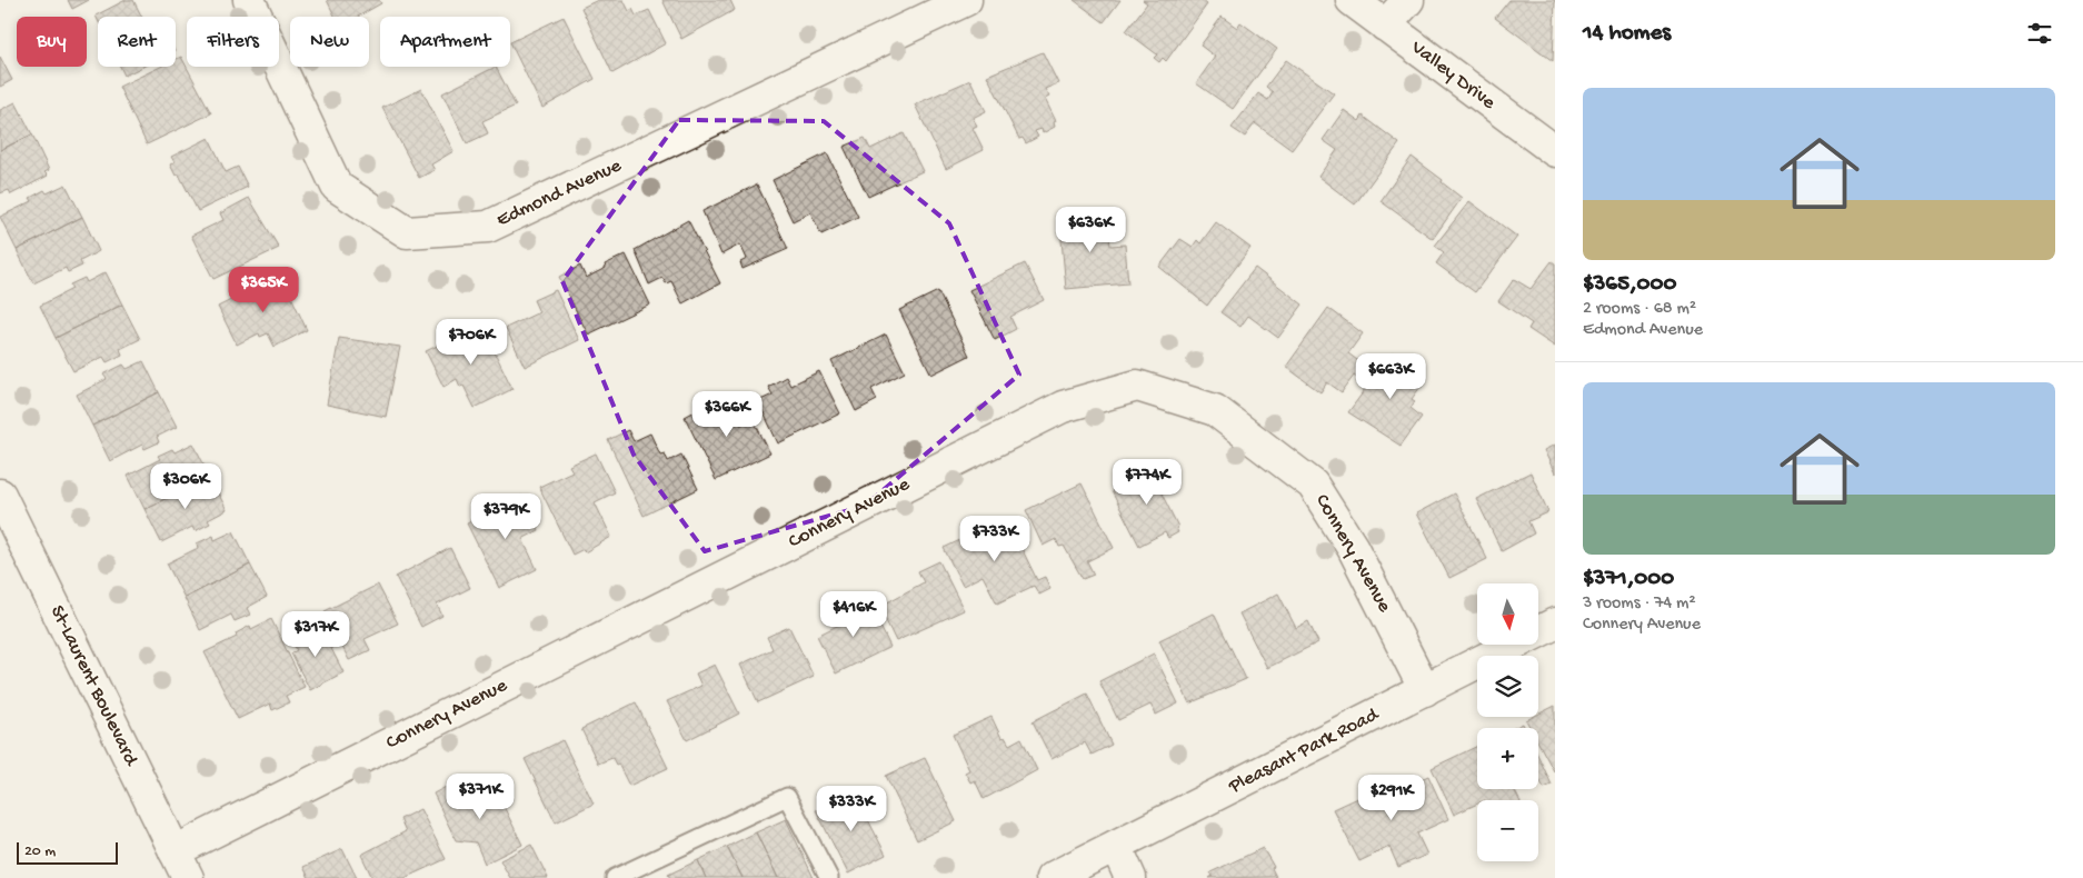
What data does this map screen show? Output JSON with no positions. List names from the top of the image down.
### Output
{
  "streets": {
    "street": [
      "Valley Drive",
      "Edmond Avenue",
      "Connery Avenue",
      "St-Laurent Boulevard",
      "Pleasant Park Road"
    ]
  },
  "crossings": [
    ["Connery Avenue", "St-Laurent Boulevard"],
    ["Connery Avenue", "Pleasant Park Road"]
  ],
  "scale_bar": "20 m",
  "north": "bottom",
  "page": {
    "heading": "14 homes",
    "chip": [
      "Buy",
      "Rent",
      "Filters",
      "New",
      "Apartment"
    ],
    "list": [
      {
        "name": "$365,000",
        "note": "2 rooms · 68 m² · Edmond Avenue"
      },
      {
        "name": "$371,000",
        "note": "3 rooms · 74 m² · Connery Avenue"
      }
    ],
    "price": [
      "$636K",
      "$365K",
      "$706K",
      "$663K",
      "$366K",
      "$774K",
      "$306K",
      "$379K",
      "$733K",
      "$416K",
      "$317K",
      "$371K",
      "$291K",
      "$333K"
    ],
    "map_buttons": ["+", "−"],
    "scale": "20 m"
  }
}
